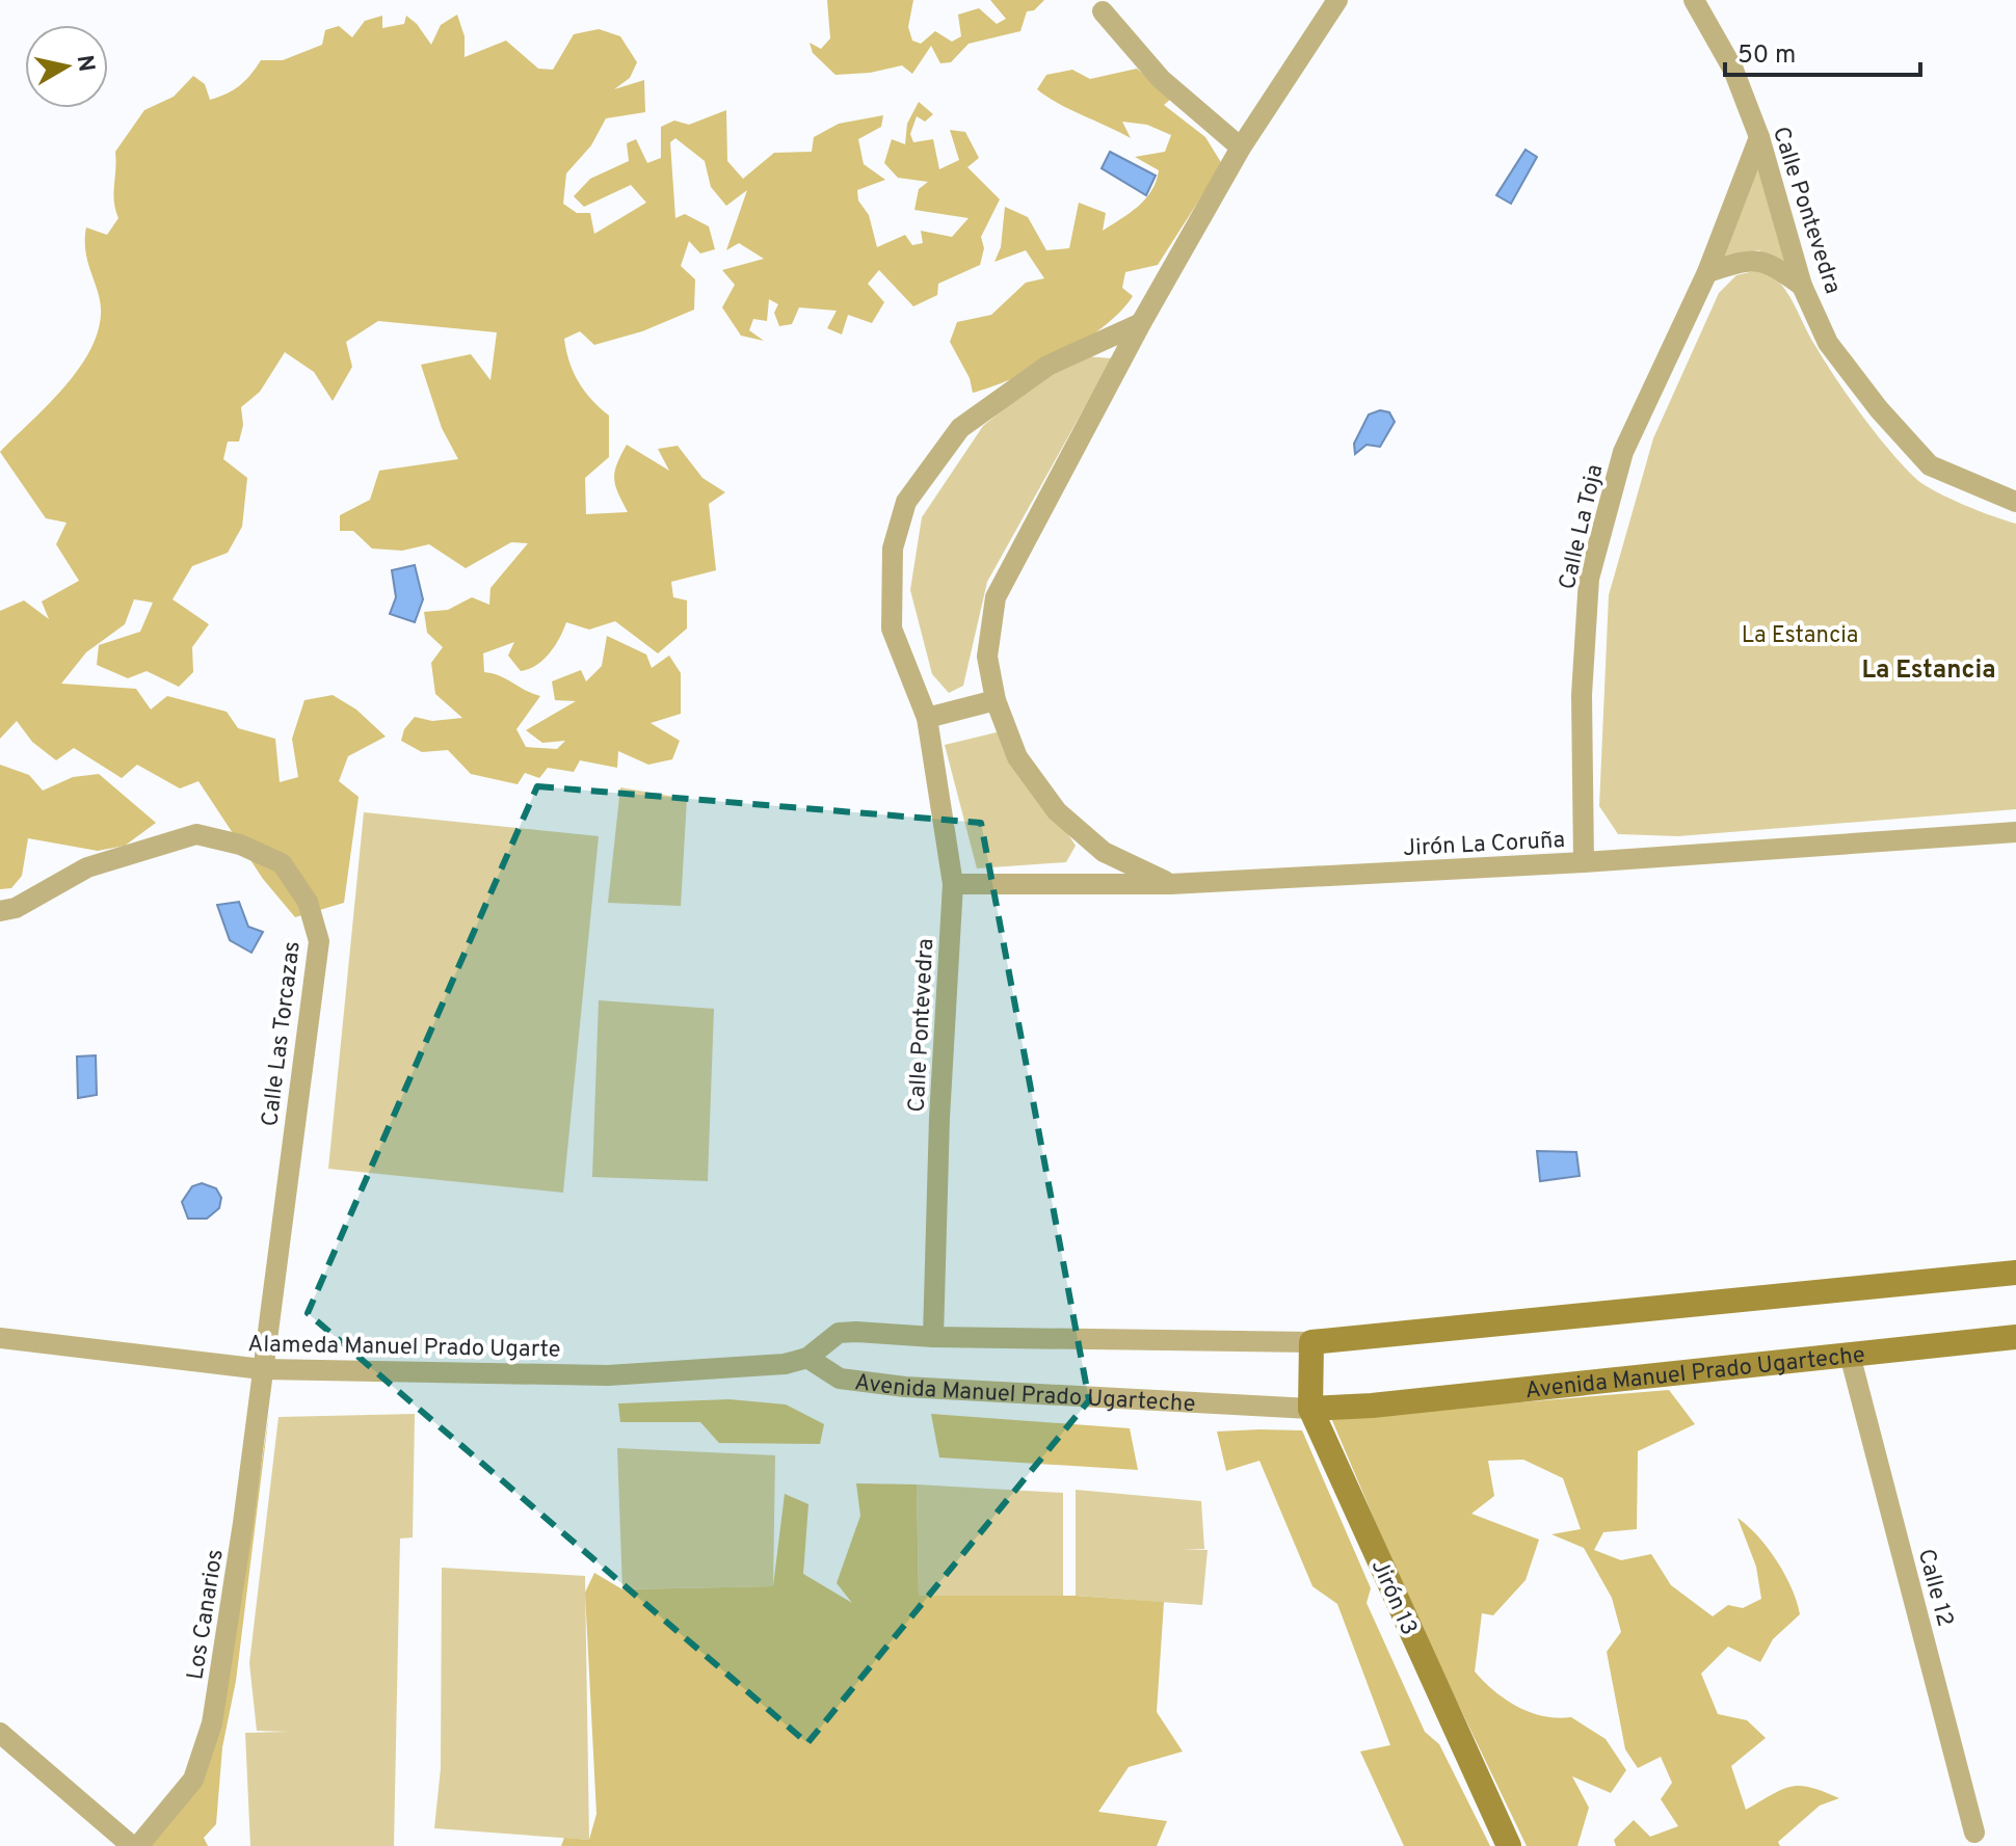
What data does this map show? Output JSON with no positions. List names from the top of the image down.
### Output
{
  "streets": {
    "street": [
      "Calle Pontevedra",
      "Calle La Toja",
      "Jirón La Coruña",
      "Calle Las Torcazas",
      "Alameda Manuel Prado Ugarte",
      "Avenida Manuel Prado Ugarteche",
      "Calle 12",
      "Jirón 13",
      "Los Canarios"
    ]
  },
  "crossings": [
    ["Calle Pontevedra", "Calle La Toja"],
    ["Calle Pontevedra", "Jirón La Coruña"],
    ["Calle Pontevedra", "Avenida Manuel Prado Ugarteche"],
    ["Calle La Toja", "Jirón La Coruña"],
    ["Calle Las Torcazas", "Alameda Manuel Prado Ugarte"],
    ["Calle Las Torcazas", "Los Canarios"],
    ["Alameda Manuel Prado Ugarte", "Avenida Manuel Prado Ugarteche"],
    ["Alameda Manuel Prado Ugarte", "Los Canarios"],
    ["Avenida Manuel Prado Ugarteche", "Calle 12"],
    ["Avenida Manuel Prado Ugarteche", "Jirón 13"]
  ],
  "districts": ["La Estancia"],
  "parks": ["La Estancia"],
  "scale_bar": "50 m",
  "north": "right"
}
